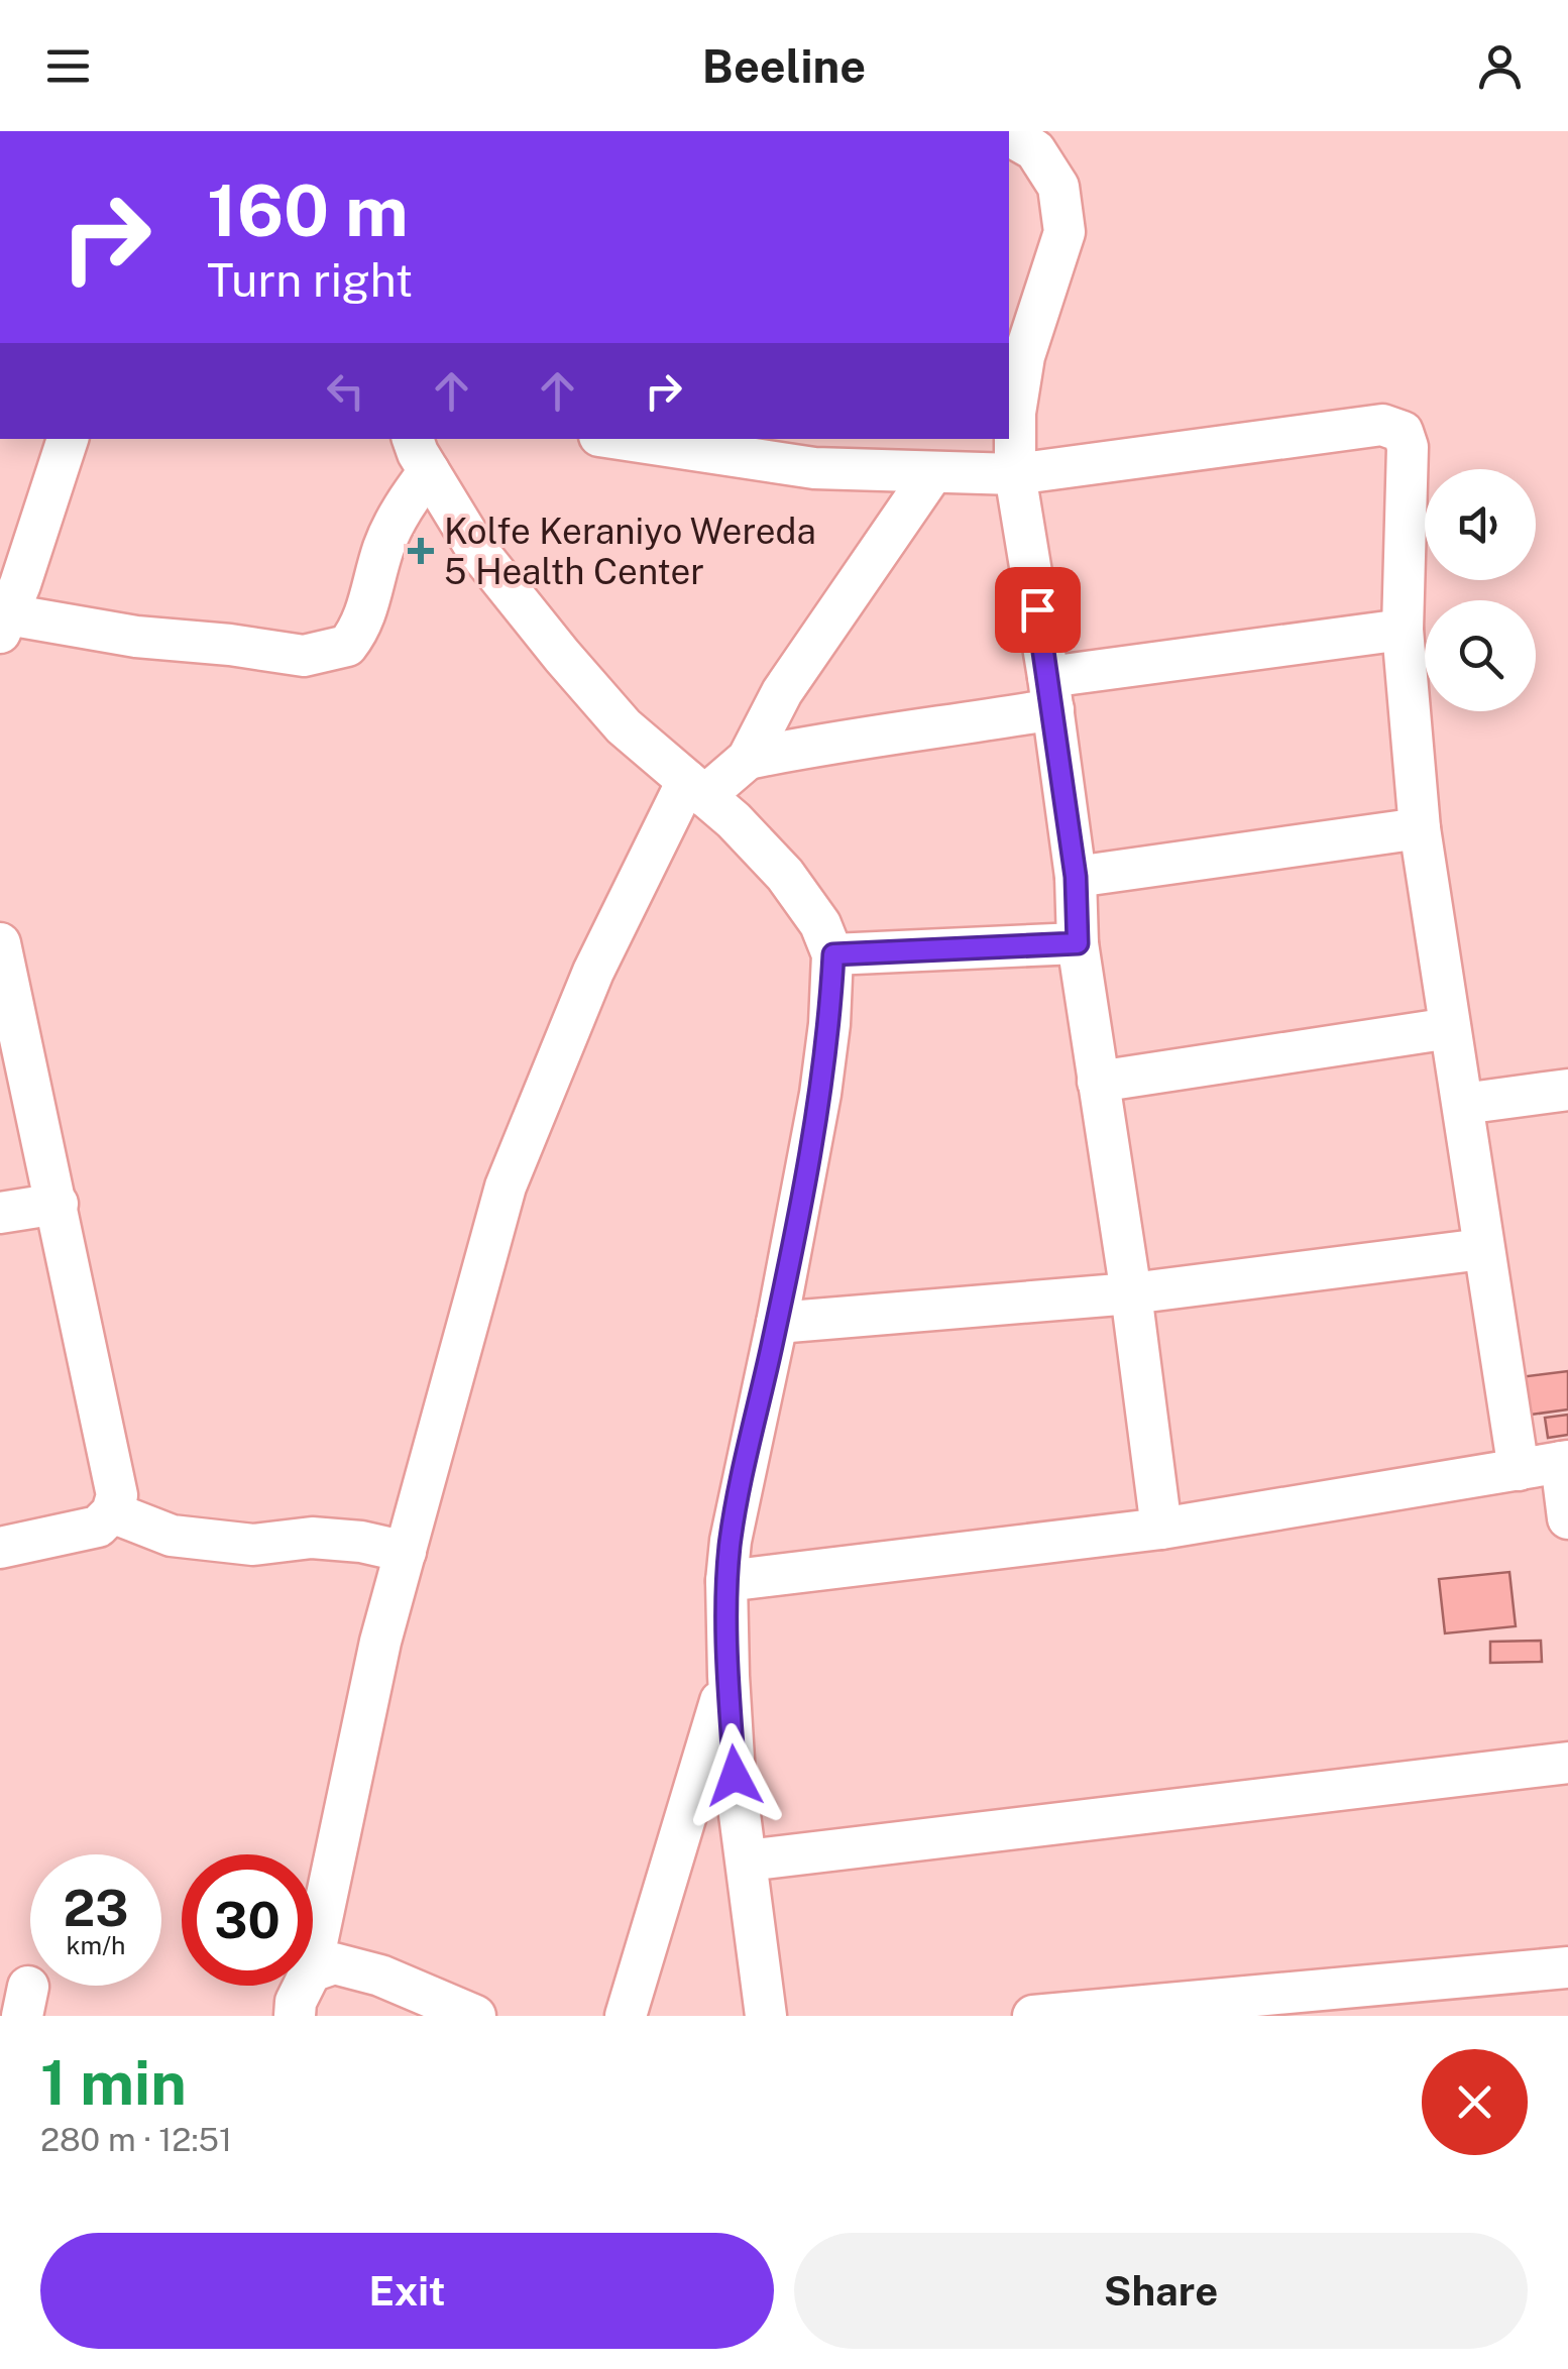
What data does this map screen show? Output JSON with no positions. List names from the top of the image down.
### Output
{
  "places": {
    "health": ["Kolfe Keraniyo Wereda 5 Health Center"]
  },
  "page": {
    "header": "Beeline",
    "turn": ["160 m", "Turn right"],
    "speed": "23 km/h",
    "limit": "30",
    "heading": ["1 min", "280 m · 12:51"],
    "buttons": ["Exit", "Share"]
  }
}
